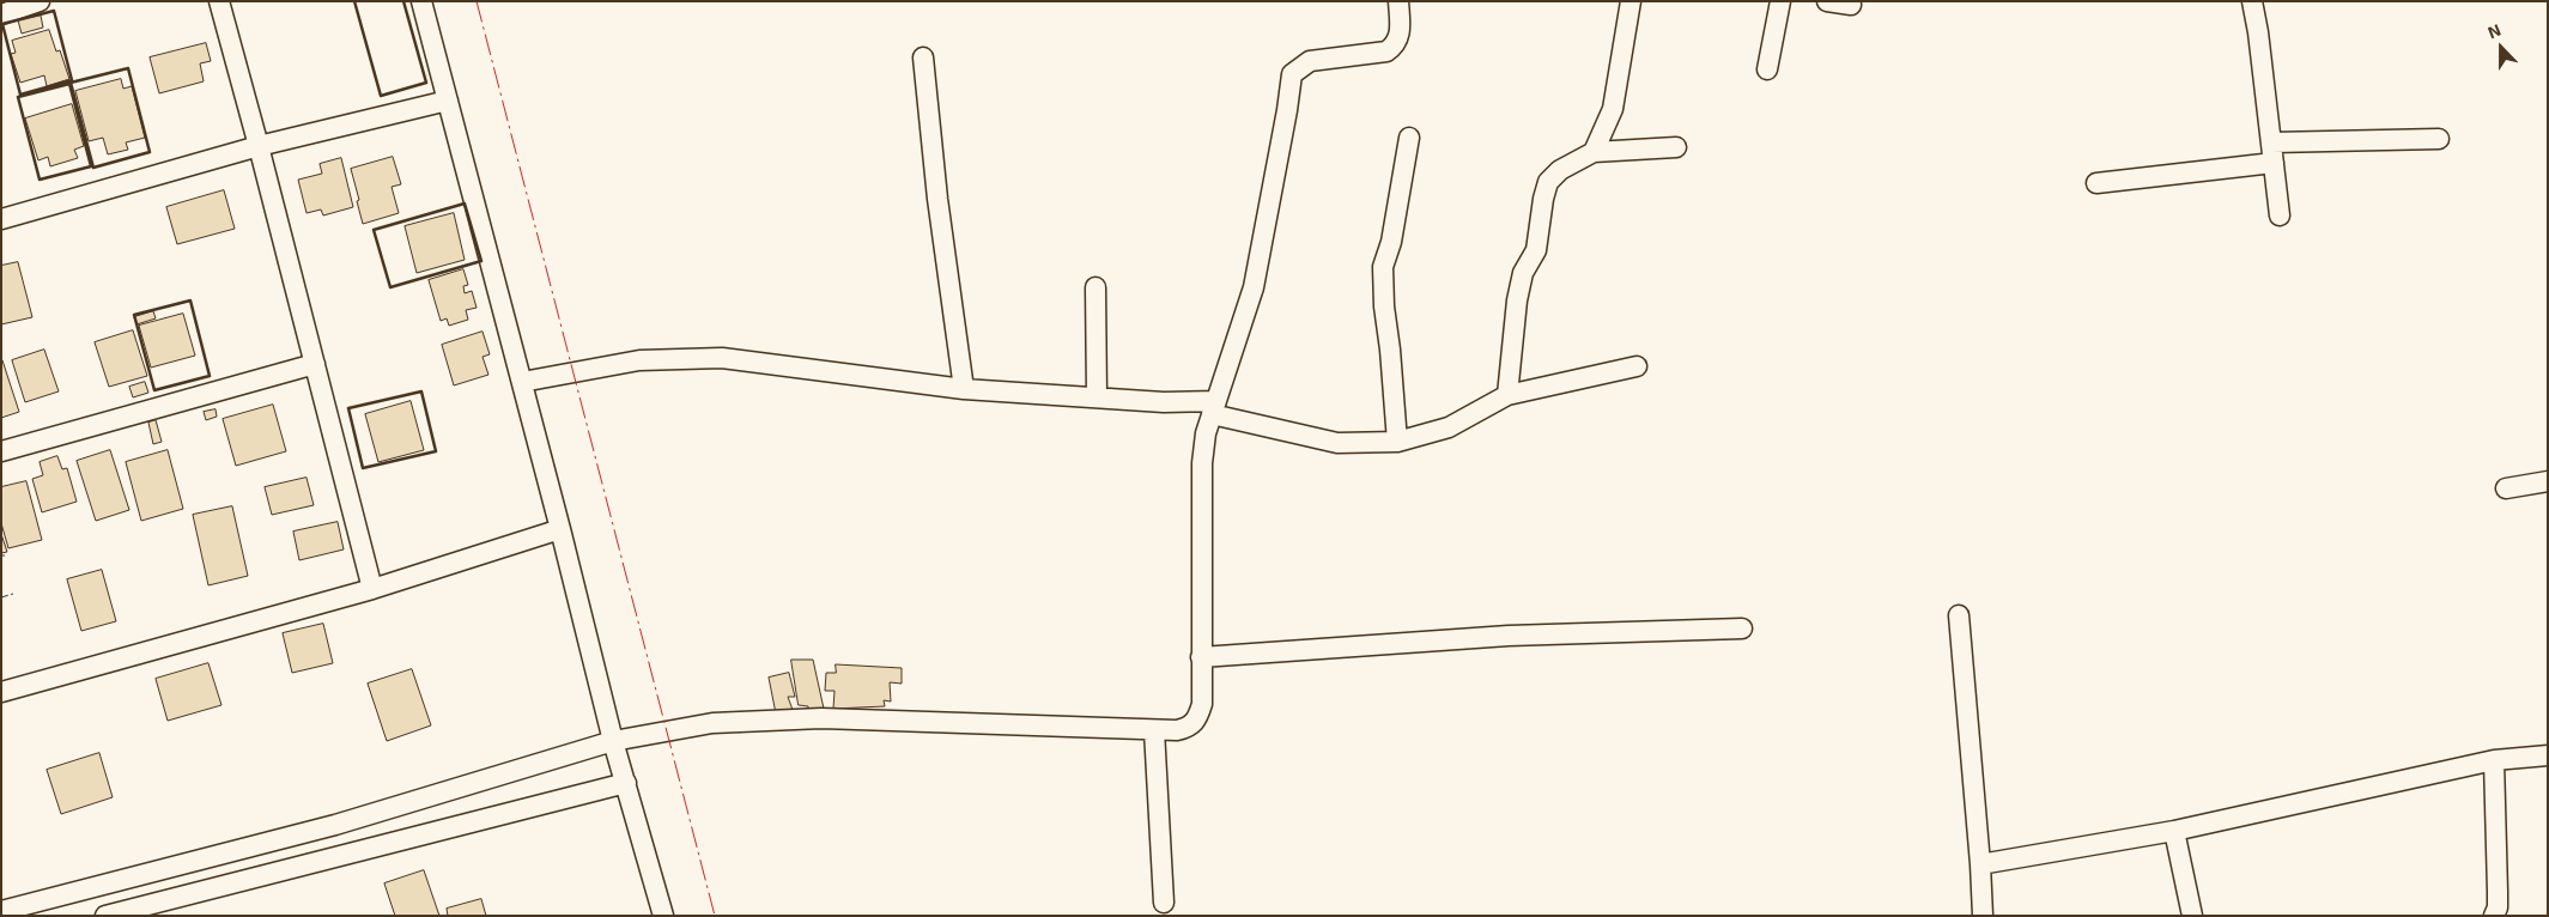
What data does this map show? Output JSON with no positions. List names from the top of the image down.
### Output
{
  "north": "top"
}
